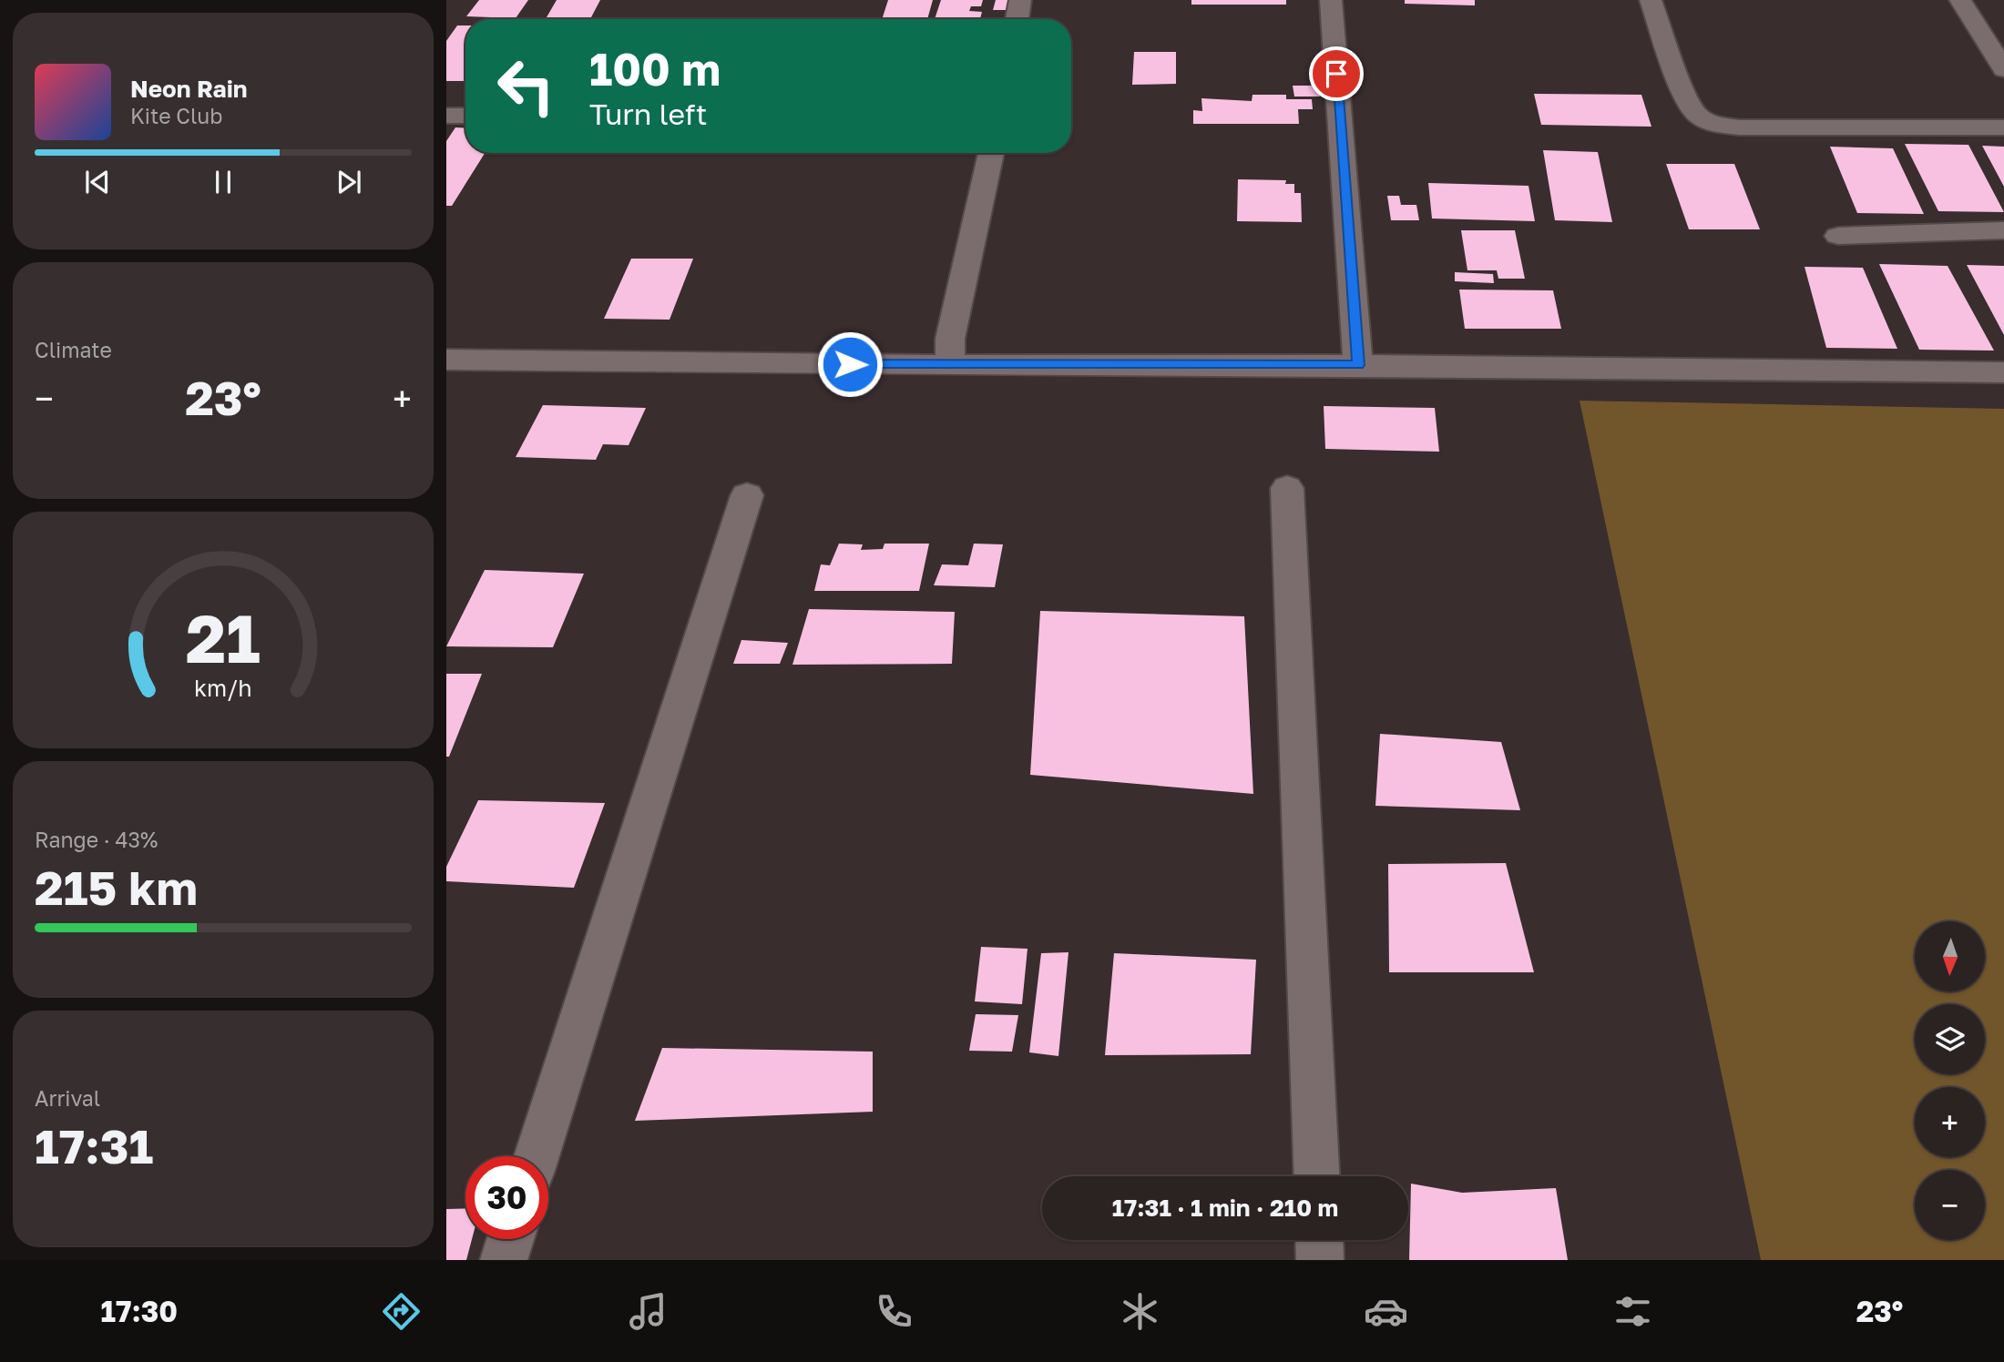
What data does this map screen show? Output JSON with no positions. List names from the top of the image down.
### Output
{
  "north": "bottom",
  "page": {
    "turn": ["100 m", "Turn left"],
    "song": ["Neon Rain", "Kite Club"],
    "tile": [
      "Climate",
      ["Range · 43%", "215 km"],
      ["Arrival", "17:31"]
    ],
    "heat": ["−", "23°", "+"],
    "map_buttons": ["+", "−"],
    "limit": "30",
    "trip": "17:31 · 1 min · 210 m",
    "tabs": ["17:30", "23°"],
    "gauge": ["21", "km/h"]
  }
}
